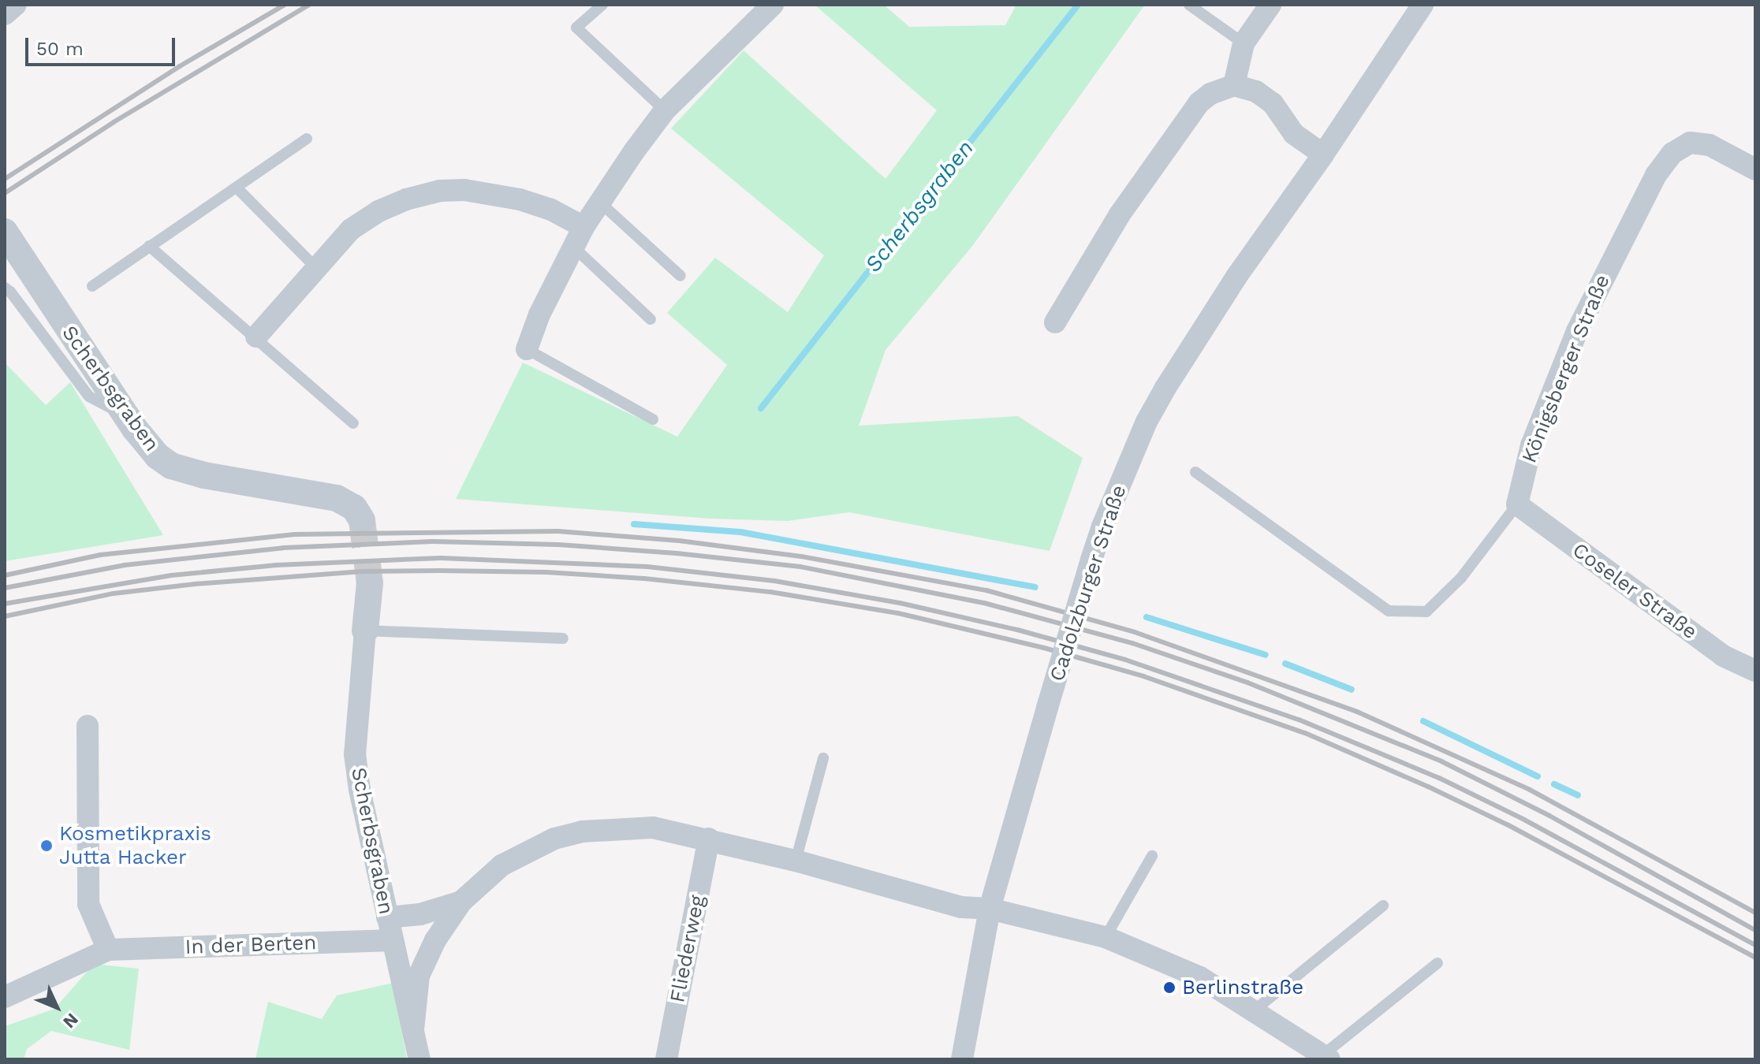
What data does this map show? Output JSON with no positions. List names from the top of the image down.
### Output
{
  "streets": {
    "street": [
      "Königsberger Straße",
      "Scherbsgraben",
      "Cadolzburger Straße",
      "Coseler Straße",
      "In der Berten",
      "Fliederweg"
    ]
  },
  "crossings": [
    ["Königsberger Straße", "Coseler Straße"],
    ["Scherbsgraben", "In der Berten"]
  ],
  "water": ["Scherbsgraben"],
  "places": ["Kosmetikpraxis Jutta Hacker", "Berlinstraße"],
  "scale_bar": "50 m",
  "north": "bottom right"
}
